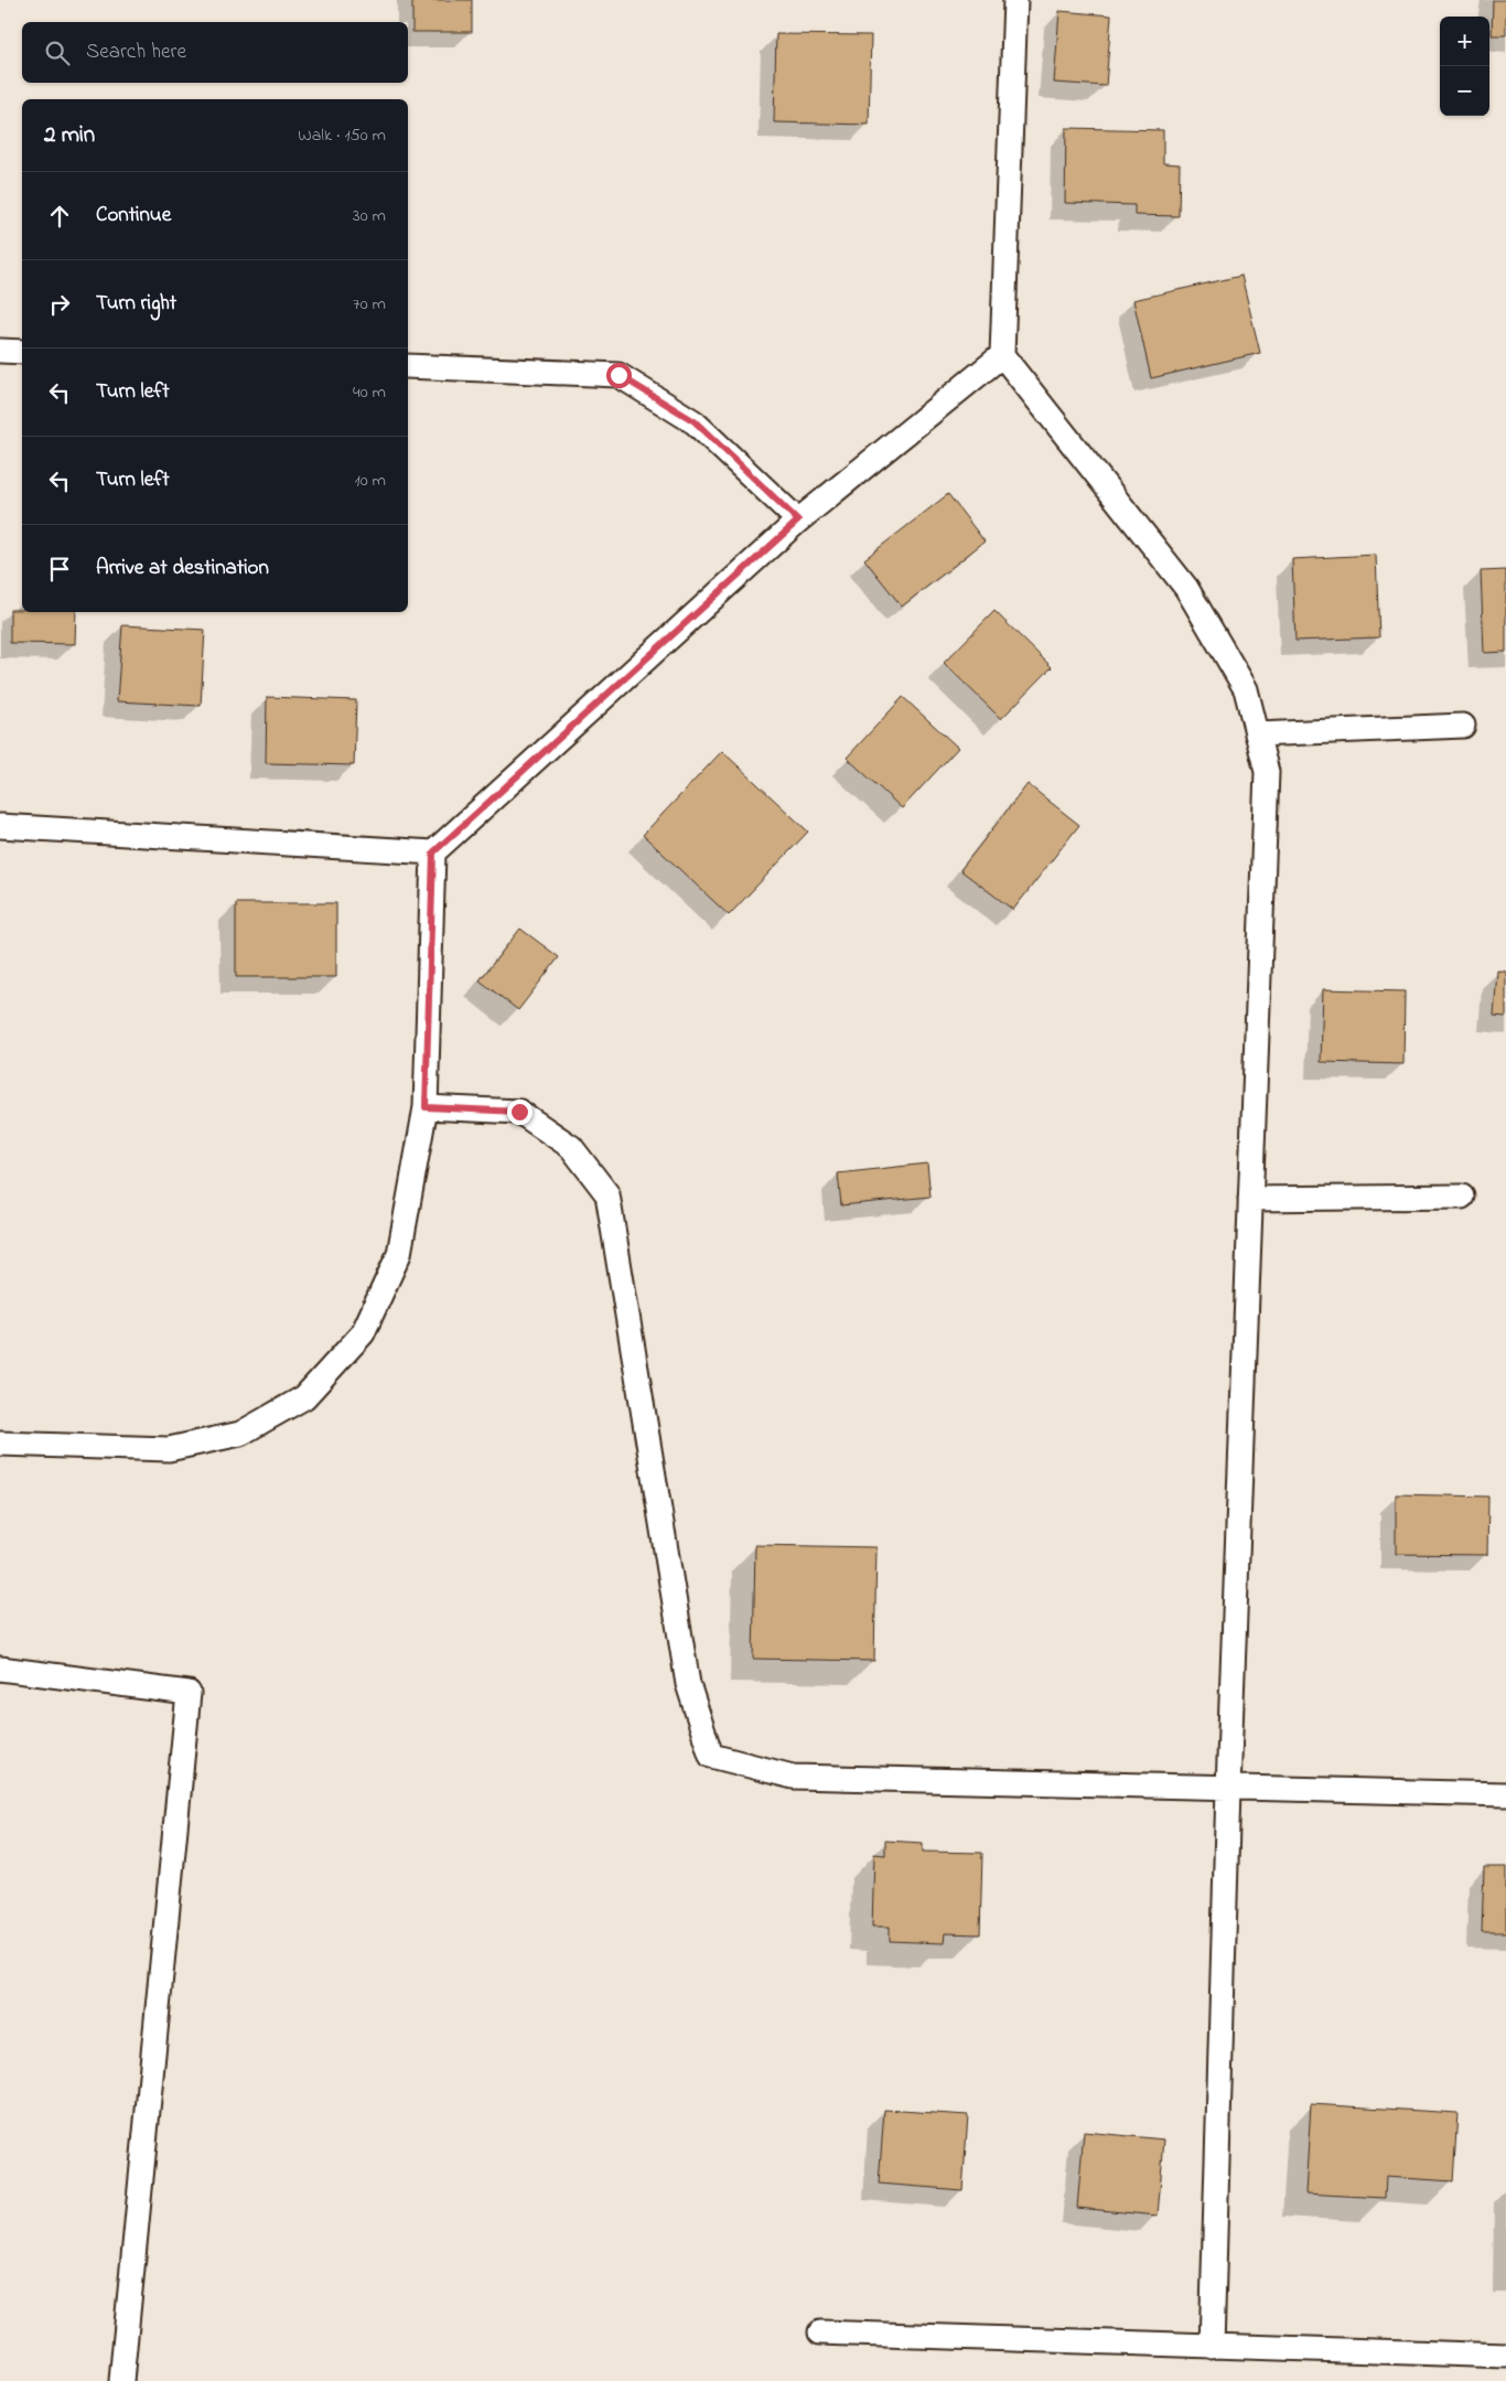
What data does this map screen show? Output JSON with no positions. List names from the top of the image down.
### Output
{
  "page": {
    "map_buttons": ["+", "−"],
    "search": "Search here",
    "heading": ["2 min", "Walk · 150 m"],
    "list": [
      ["Continue", "30 m"],
      ["Turn right", "70 m"],
      ["Turn left", "40 m"],
      ["Turn left", "10 m"],
      "Arrive at destination"
    ]
  }
}
